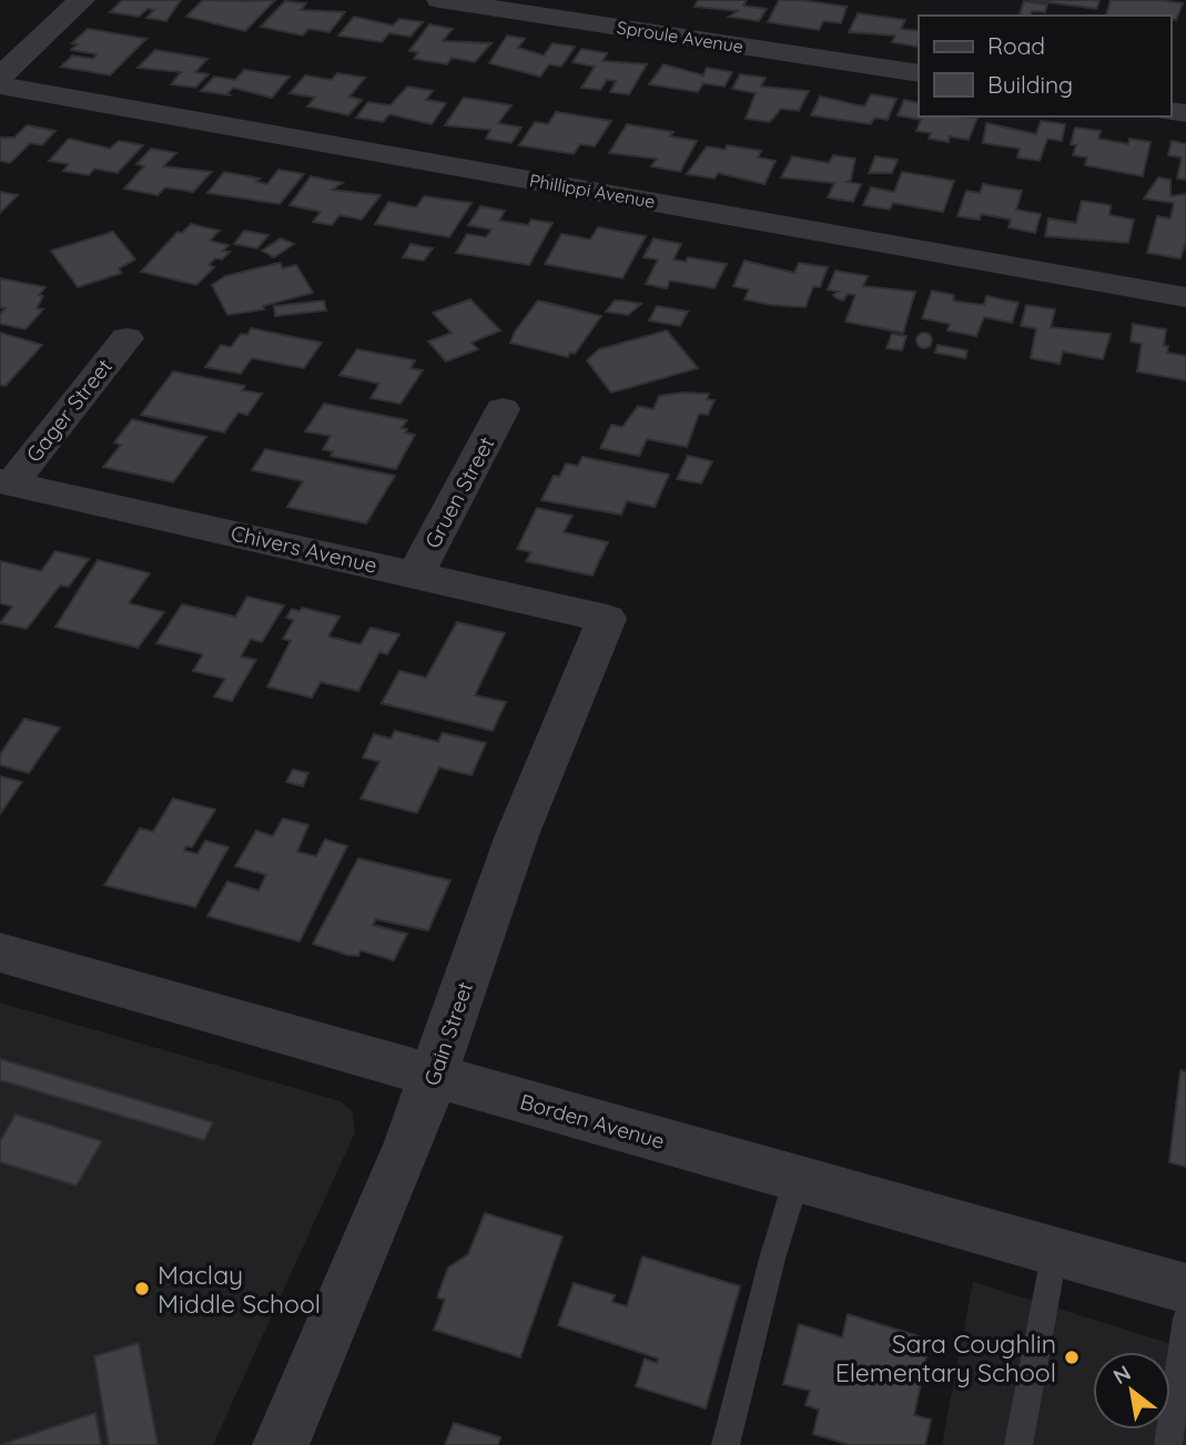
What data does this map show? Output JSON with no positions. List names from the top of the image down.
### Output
{
  "streets": {
    "street": [
      "Sproule Avenue",
      "Phillippi Avenue",
      "Gager Street",
      "Gruen Street",
      "Chivers Avenue",
      "Gain Street",
      "Borden Avenue"
    ]
  },
  "crossings": [
    ["Gager Street", "Chivers Avenue"],
    ["Gruen Street", "Chivers Avenue"],
    ["Chivers Avenue", "Gain Street"],
    ["Gain Street", "Borden Avenue"]
  ],
  "places": ["Maclay Middle School", "Sara Coughlin Elementary School"],
  "legend": ["Road", "Building"],
  "north": "top left"
}
